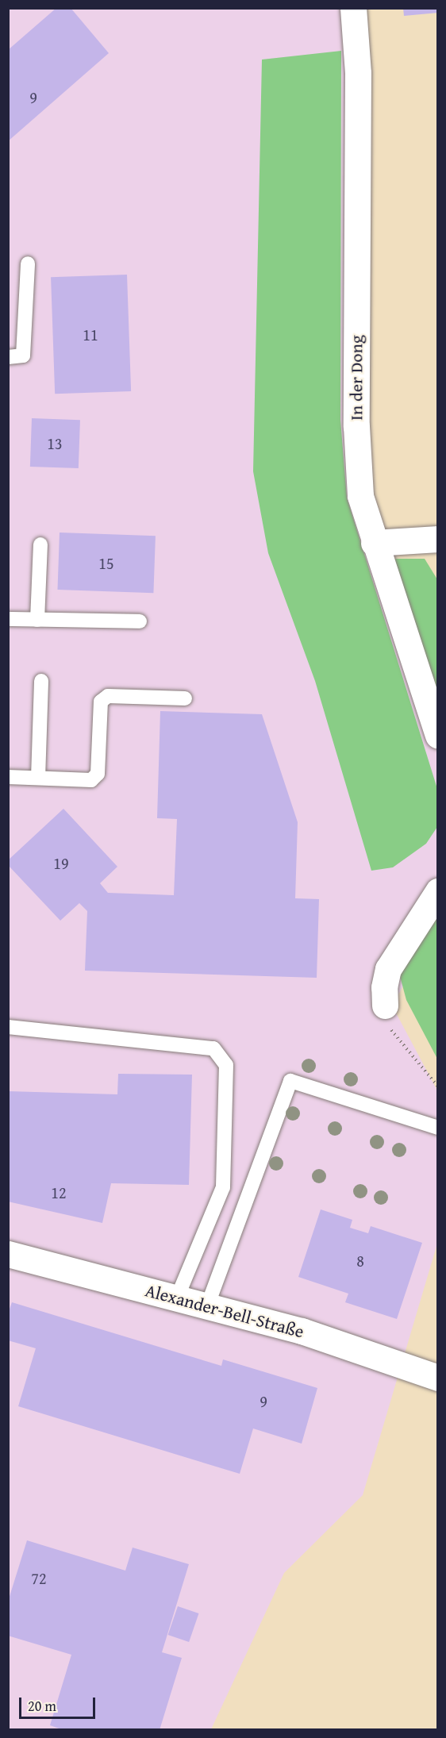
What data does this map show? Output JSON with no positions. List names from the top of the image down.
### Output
{
  "streets": {
    "street": ["In der Dong", "Alexander-Bell-Straße"]
  },
  "house_numbers": [
    "9",
    "11",
    "13",
    "15",
    "19",
    "12",
    "8",
    "9",
    "72"
  ],
  "scale_bar": "20 m"
}
